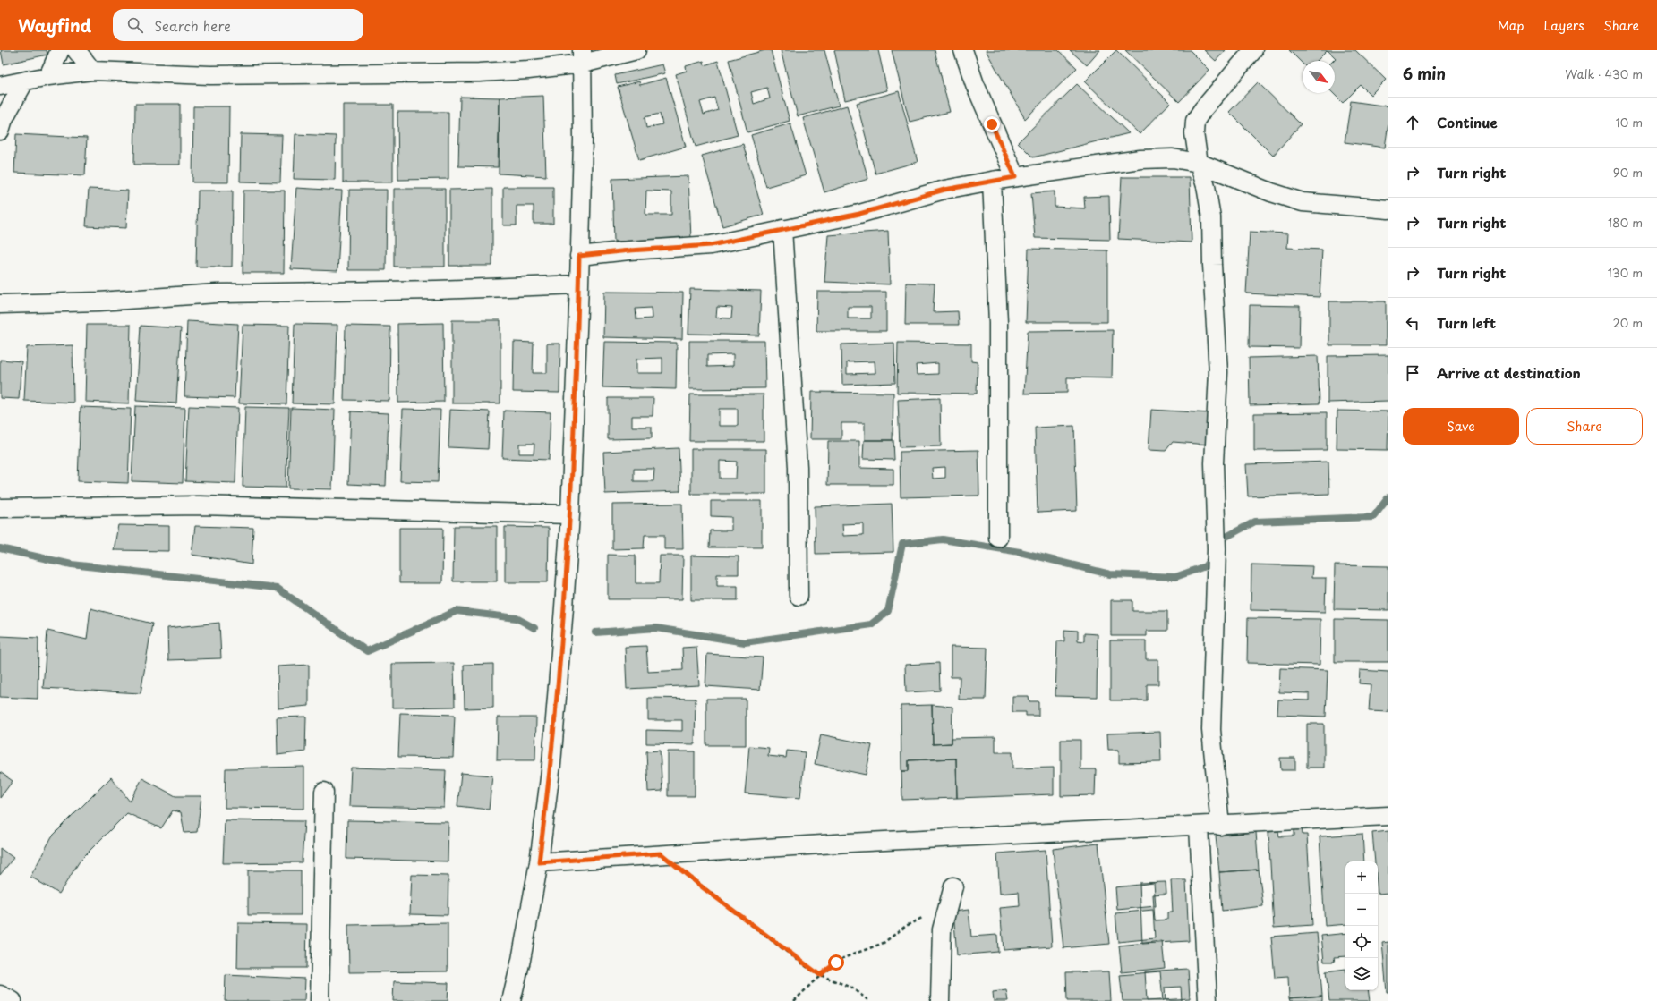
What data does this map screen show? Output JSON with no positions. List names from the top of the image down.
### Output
{
  "north": "bottom right",
  "page": {
    "header": "Wayfind",
    "search": "Search here",
    "nav": ["Map", "Layers", "Share"],
    "heading": ["6 min", "Walk · 430 m"],
    "list": [
      ["Continue", "10 m"],
      ["Turn right", "90 m"],
      ["Turn right", "180 m"],
      ["Turn right", "130 m"],
      ["Turn left", "20 m"],
      "Arrive at destination"
    ],
    "buttons": ["Save", "Share"],
    "map_buttons": ["+", "−"]
  }
}
